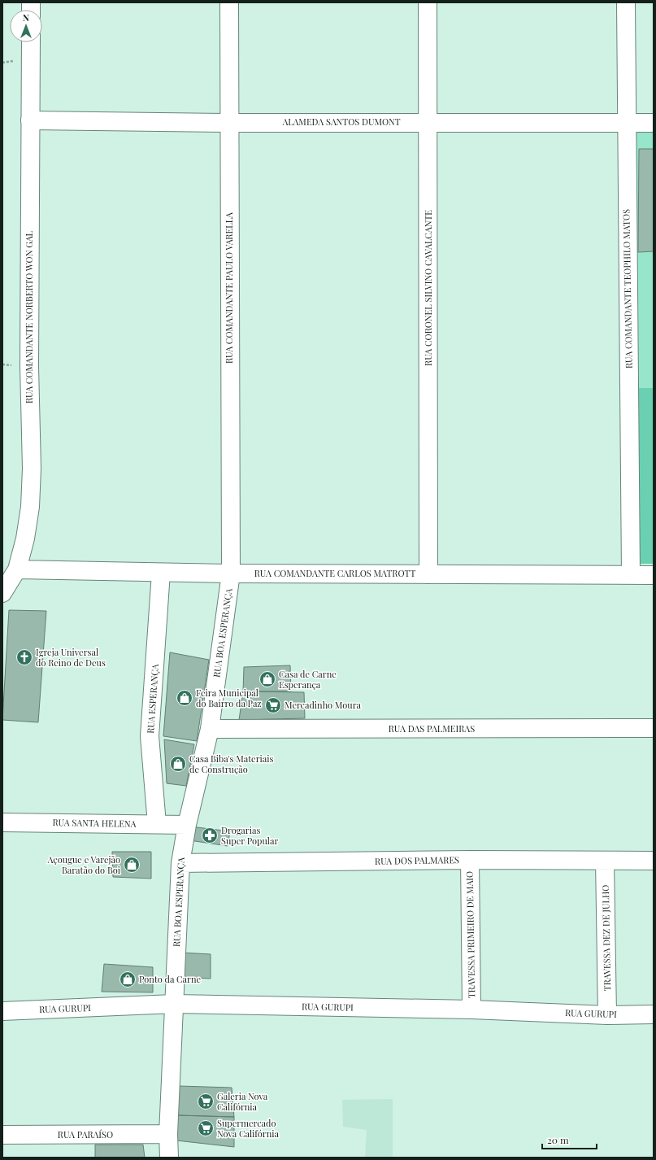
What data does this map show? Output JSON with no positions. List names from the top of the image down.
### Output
{
  "streets": {
    "street": [
      "ALAMEDA SANTOS DUMONT",
      "RUA COMANDANTE PAULO VARELLA",
      "RUA CORONEL SILVINO CAVALCANTE",
      "RUA COMANDANTE TEOPHILO MATOS",
      "RUA COMANDANTE NORBERTO WON GAL",
      "RUA COMANDANTE CARLOS MATROTT",
      "RUA BOA ESPERANÇA",
      "RUA ESPERANÇA",
      "RUA DAS PALMEIRAS",
      "RUA SANTA HELENA",
      "RUA DOS PALMARES",
      "TRAVESSA PRIMEIRO DE MAIO",
      "TRAVESSA DEZ DE JULHO",
      "RUA GURUPI",
      "RUA PARAÍSO"
    ]
  },
  "crossings": [
    ["ALAMEDA SANTOS DUMONT", "RUA COMANDANTE PAULO VARELLA"],
    ["ALAMEDA SANTOS DUMONT", "RUA CORONEL SILVINO CAVALCANTE"],
    ["ALAMEDA SANTOS DUMONT", "RUA COMANDANTE TEOPHILO MATOS"],
    ["ALAMEDA SANTOS DUMONT", "RUA COMANDANTE NORBERTO WON GAL"],
    ["RUA COMANDANTE PAULO VARELLA", "RUA COMANDANTE CARLOS MATROTT"],
    ["RUA COMANDANTE PAULO VARELLA", "RUA BOA ESPERANÇA"],
    ["RUA CORONEL SILVINO CAVALCANTE", "RUA COMANDANTE CARLOS MATROTT"],
    ["RUA COMANDANTE TEOPHILO MATOS", "RUA COMANDANTE CARLOS MATROTT"],
    ["RUA COMANDANTE NORBERTO WON GAL", "RUA COMANDANTE CARLOS MATROTT"],
    ["RUA COMANDANTE CARLOS MATROTT", "RUA BOA ESPERANÇA"],
    ["RUA COMANDANTE CARLOS MATROTT", "RUA ESPERANÇA"],
    ["RUA BOA ESPERANÇA", "RUA DAS PALMEIRAS"],
    ["RUA BOA ESPERANÇA", "RUA SANTA HELENA"],
    ["RUA BOA ESPERANÇA", "RUA DOS PALMARES"],
    ["RUA BOA ESPERANÇA", "RUA GURUPI"],
    ["RUA BOA ESPERANÇA", "RUA PARAÍSO"],
    ["RUA ESPERANÇA", "RUA SANTA HELENA"],
    ["RUA DOS PALMARES", "TRAVESSA PRIMEIRO DE MAIO"],
    ["RUA DOS PALMARES", "TRAVESSA DEZ DE JULHO"],
    ["TRAVESSA PRIMEIRO DE MAIO", "RUA GURUPI"],
    ["TRAVESSA DEZ DE JULHO", "RUA GURUPI"]
  ],
  "places": {
    "church": ["Igreja Universal do Reino de Deus"],
    "shop": [
      "Casa de Carne Esperança",
      "Feira Municipal do Bairro da Paz",
      "Casa Biba's Materiais de Construção",
      "Açougue e Varejão Baratão do Boi",
      "Ponto da Carne"
    ],
    "supermarket": ["Mercadinho Moura", "Galeria Nova Califórnia", "Supermercado Nova Califórnia"],
    "pharmacy": ["Drogarias Super Popular"]
  },
  "scale_bar": "20 m",
  "north": "top"
}
